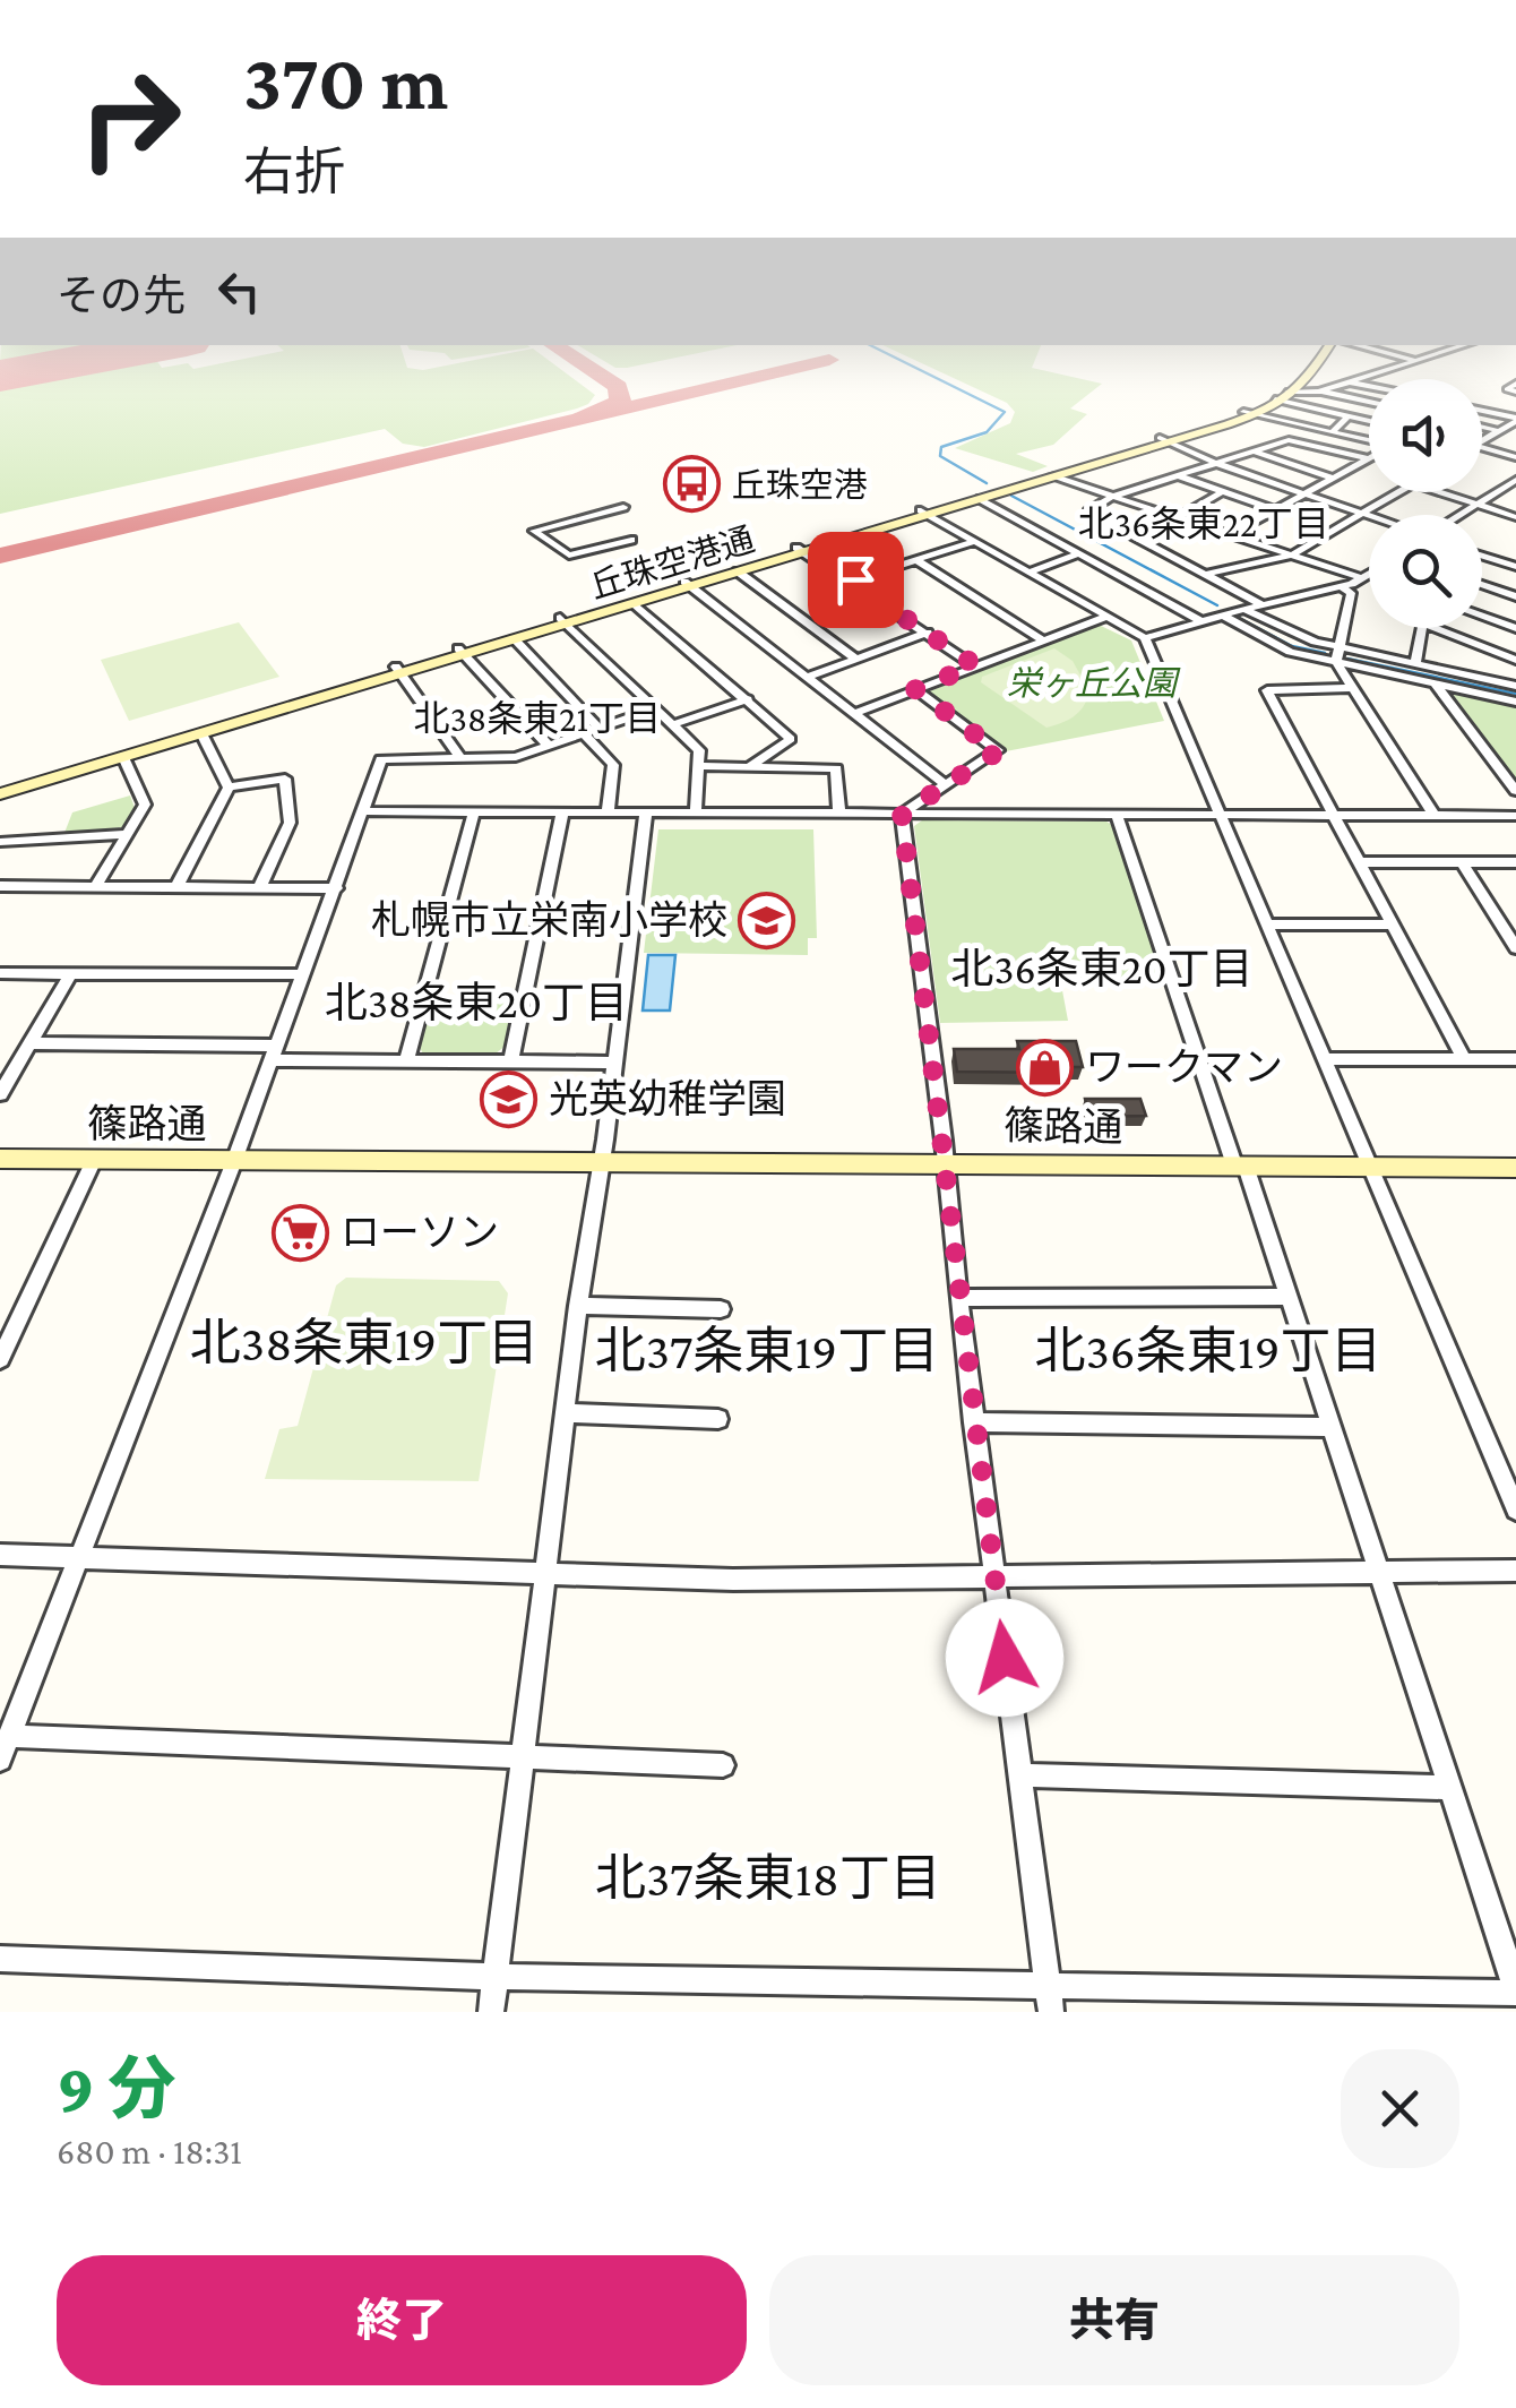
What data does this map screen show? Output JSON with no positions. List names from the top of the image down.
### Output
{
  "streets": {
    "main road": ["丘珠空港通", "篠路通"]
  },
  "districts": [
    "北36条東22丁目",
    "北38条東21丁目",
    "北36条東20丁目",
    "北38条東20丁目",
    "北38条東19丁目",
    "北37条東19丁目",
    "北36条東19丁目",
    "北37条東18丁目"
  ],
  "parks": ["栄ヶ丘公園"],
  "places": {
    "bus stop": ["丘珠空港"],
    "school or university": ["札幌市立栄南小学校", "光英幼稚学園"],
    "shop": ["ワークマン"],
    "supermarket": ["ローソン"]
  },
  "page": {
    "turn": ["370 m", "右折"],
    "then": "その先",
    "heading": ["9 分", "680 m · 18:31"],
    "buttons": ["終了", "共有"]
  }
}
